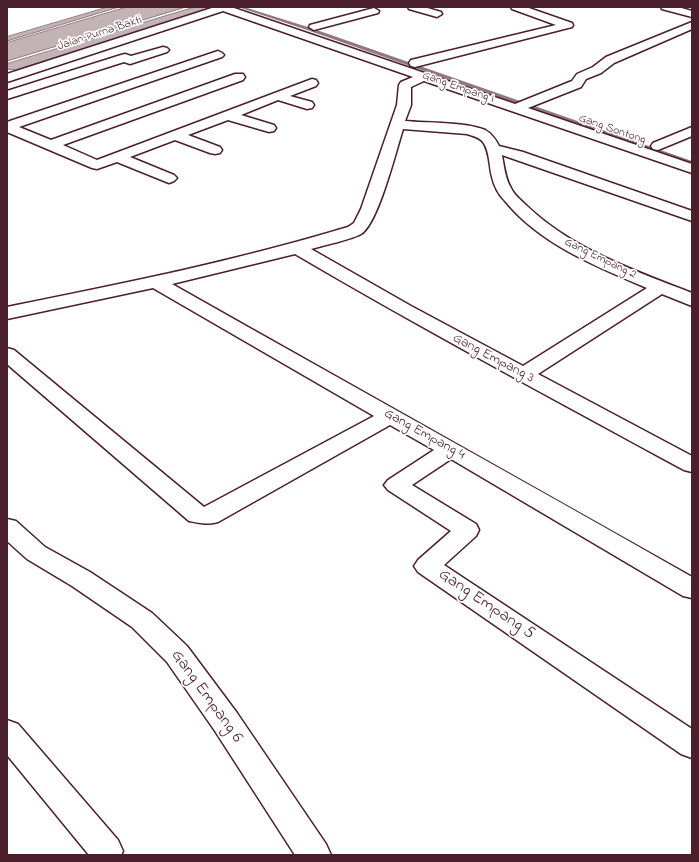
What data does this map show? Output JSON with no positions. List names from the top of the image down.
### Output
{
  "streets": {
    "street": [
      "Jalan Purna Bakti",
      "Gang Empang I",
      "Gang Sontong",
      "Gang Empang 2",
      "Gang Empang 3",
      "Gang Empang 4",
      "Gang Empang 5",
      "Gang Empang 6"
    ]
  },
  "crossings": [
    ["Jalan Purna Bakti", "Gang Empang I"],
    ["Gang Empang I", "Gang Sontong"],
    ["Gang Empang 4", "Gang Empang 5"]
  ]
}
